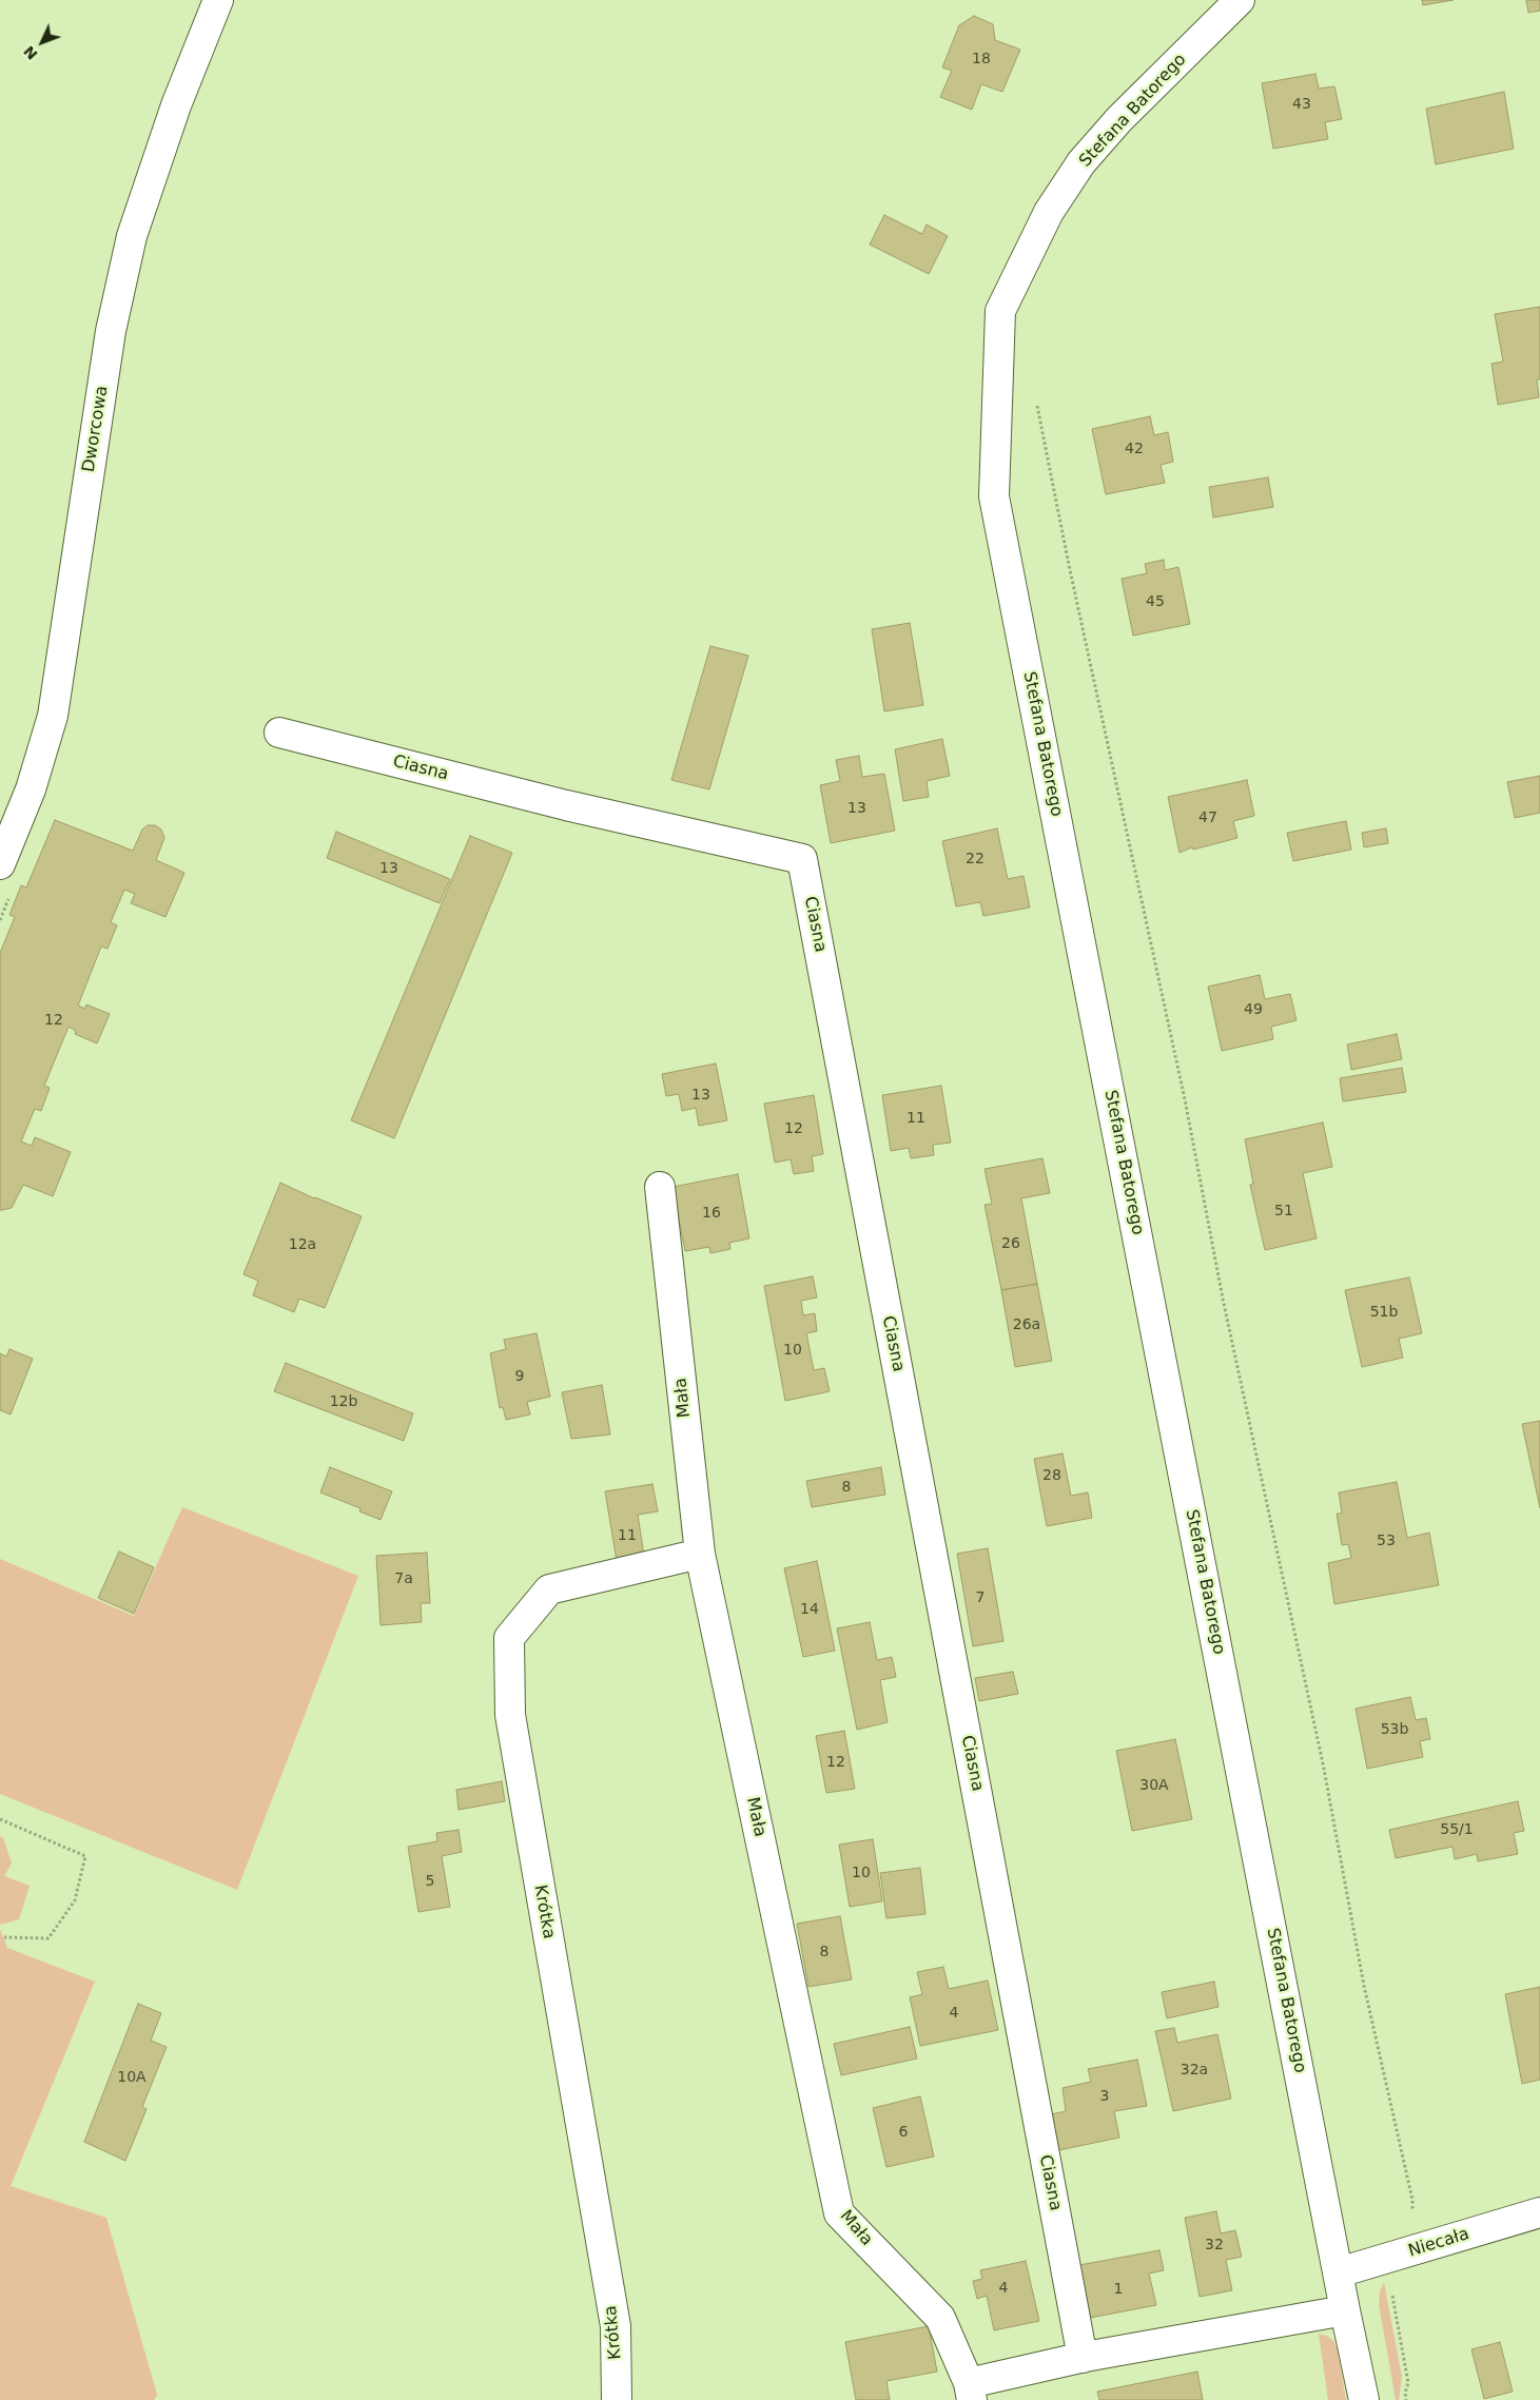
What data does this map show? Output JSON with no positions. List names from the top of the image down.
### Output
{
  "streets": {
    "street": [
      "Stefana Batorego",
      "Dworcowa",
      "Ciasna",
      "Mała",
      "Krótka",
      "Niecała"
    ]
  },
  "crossings": [
    ["Stefana Batorego", "Niecała"],
    ["Mała", "Krótka"]
  ],
  "house_numbers": [
    "18",
    "43",
    "42",
    "45",
    "13",
    "47",
    "22",
    "13",
    "49",
    "12",
    "13",
    "11",
    "12",
    "51",
    "16",
    "26",
    "12a",
    "51b",
    "26a",
    "10",
    "9",
    "12b",
    "28",
    "8",
    "11",
    "53",
    "7a",
    "7",
    "14",
    "53b",
    "12",
    "30A",
    "55/1",
    "10",
    "5",
    "8",
    "4",
    "32a",
    "10A",
    "3",
    "6",
    "32",
    "4",
    "1"
  ],
  "north": "bottom left"
}
